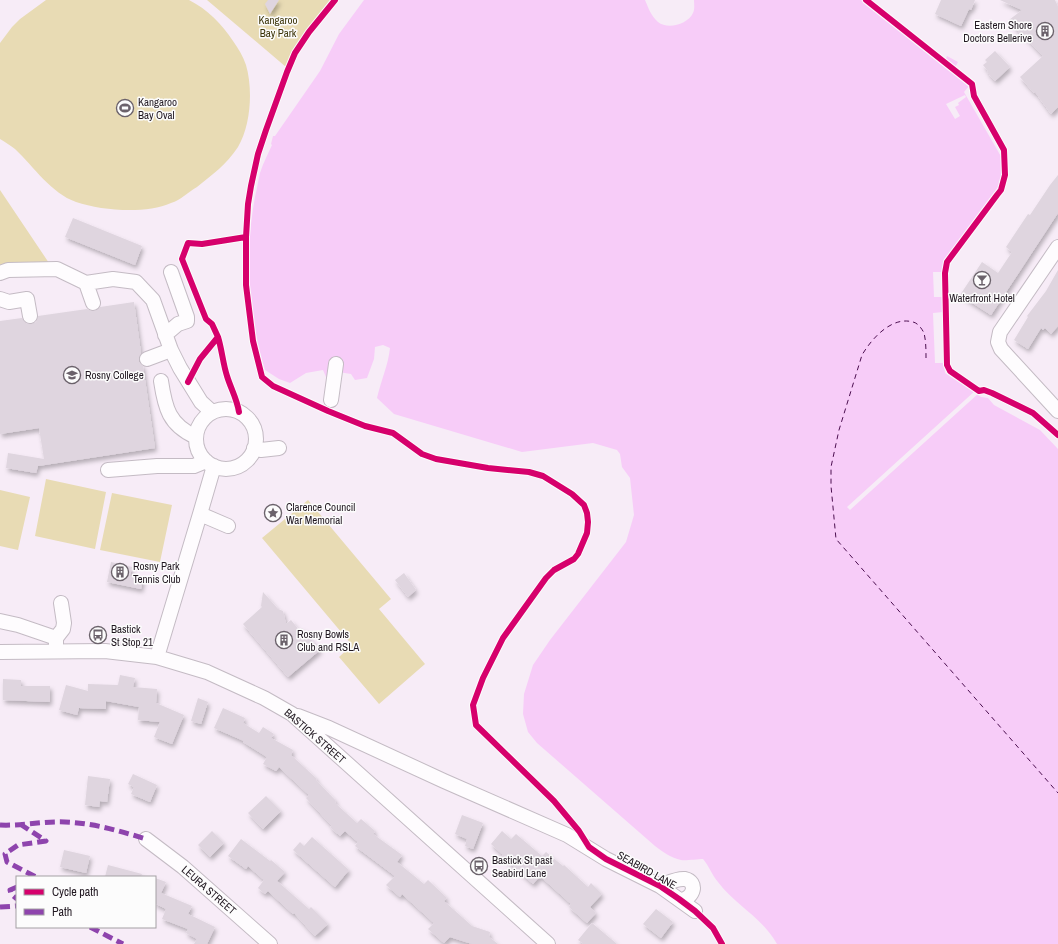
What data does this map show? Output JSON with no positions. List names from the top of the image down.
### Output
{
  "streets": {
    "street": ["BASTICK STREET", "SEABIRD LANE", "LEURA STREET"]
  },
  "crossings": [
    ["BASTICK STREET", "SEABIRD LANE"]
  ],
  "parks": ["Kangaroo Bay Park"],
  "places": {
    "building": ["Eastern Shore Doctors Bellerive", "Rosny Park Tennis Club", "Rosny Bowls Club and RSLA"],
    "sports": ["Kangaroo Bay Oval"],
    "bar": ["Waterfront Hotel"],
    "school or university": ["Rosny College"],
    "place": ["Clarence Council War Memorial"],
    "bus stop": ["Bastick St Stop 21", "Bastick St past Seabird Lane"]
  },
  "legend": ["Cycle path", "Path"]
}
